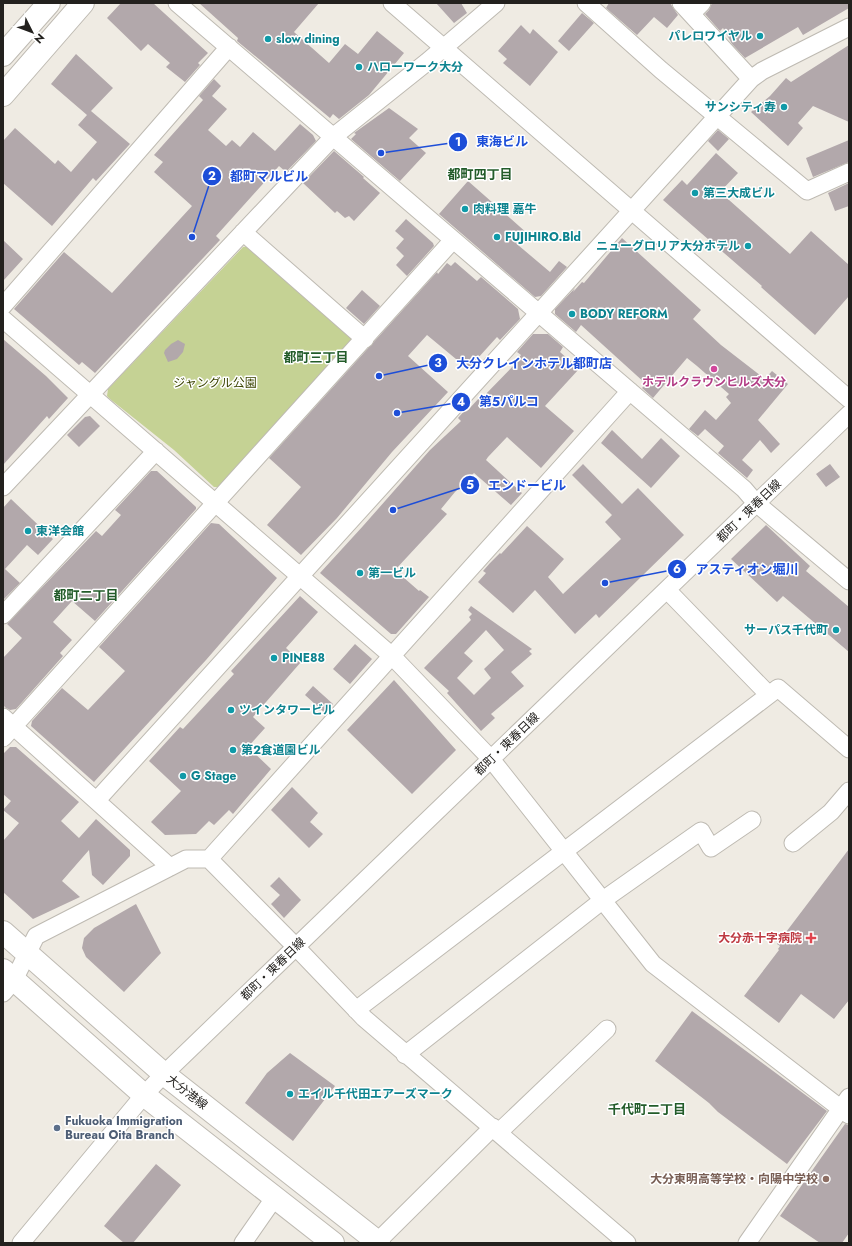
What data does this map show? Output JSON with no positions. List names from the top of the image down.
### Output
{
  "streets": {
    "main road": ["大分港線"],
    "street": ["都町・東春日線"]
  },
  "crossings": [
    ["都町・東春日線", "大分港線"]
  ],
  "districts": [
    "都町四丁目",
    "都町三丁目",
    "都町二丁目",
    "千代町二丁目"
  ],
  "parks": ["ジャングル公園"],
  "places": {
    "other": [
      "パレロワイヤル",
      "slow dining",
      "ハローワーク大分",
      "サンシティ寿",
      "東海ビル",
      "第三大成ビル",
      "肉料理 嘉牛",
      "都町マルビル",
      "FUJIHIRO.Bld",
      "ニューグロリア大分ホテル",
      "BODY REFORM",
      "ホテルクラウンヒルズ大分",
      "大分クレインホテル都町店",
      "第５パルコ",
      "エンドービル",
      "東洋会館",
      "第一ビル",
      "アスティオン堀川",
      "サーパス千代町",
      "PINE88",
      "ツインタワービル",
      "第２食道園ビル",
      "G Stage",
      "エイル千代田エアーズマーク",
      "Fukuoka Immigration Bureau Oita Branch",
      "大分東明高等学校・向陽中学校"
    ],
    "health": ["大分赤十字病院"]
  },
  "north": "bottom right"
}
